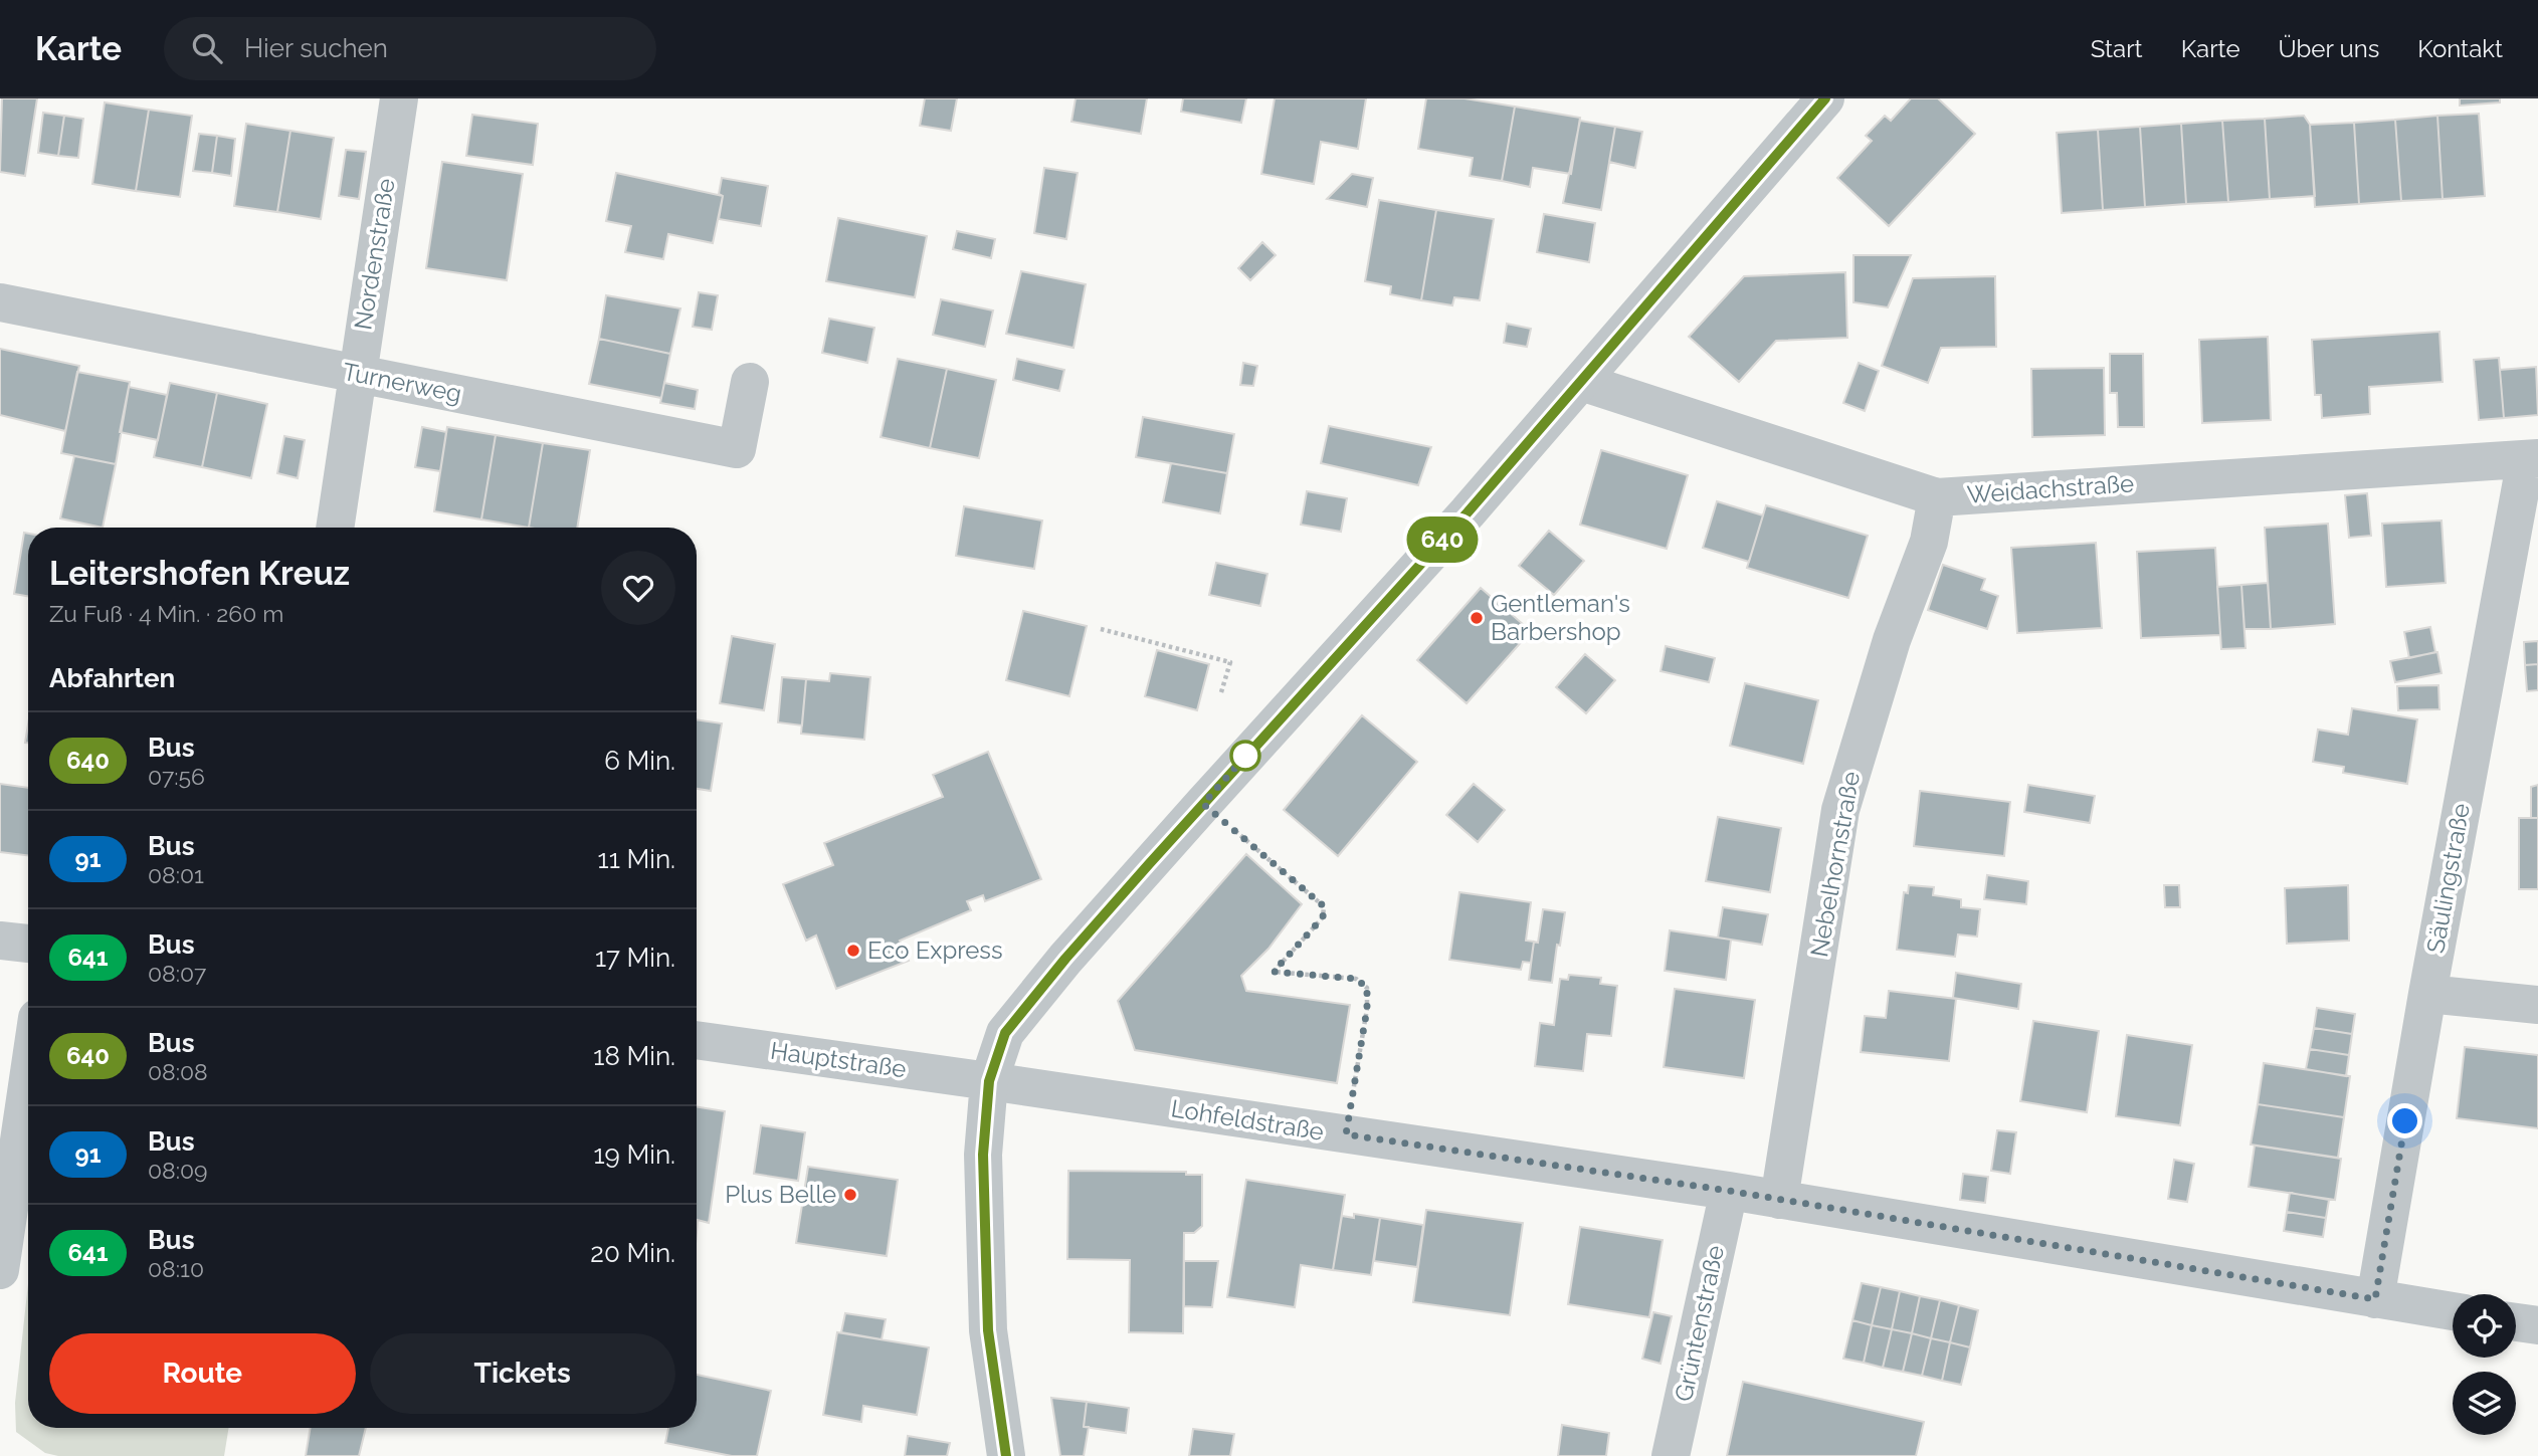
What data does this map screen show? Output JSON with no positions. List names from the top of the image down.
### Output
{
  "streets": {
    "street": [
      "Nordenstraße",
      "Turnerweg",
      "Weidachstraße",
      "Nebelhornstraße",
      "Säulingstraße",
      "Hauptstraße",
      "Lohfeldstraße",
      "Grüntenstraße"
    ]
  },
  "crossings": [
    ["Nordenstraße", "Turnerweg"],
    ["Weidachstraße", "Nebelhornstraße"],
    ["Weidachstraße", "Säulingstraße"],
    ["Nebelhornstraße", "Lohfeldstraße"],
    ["Säulingstraße", "Lohfeldstraße"],
    ["Hauptstraße", "Lohfeldstraße"],
    ["Lohfeldstraße", "Grüntenstraße"]
  ],
  "places": ["Gentleman's Barbershop", "Eco Express", "Plus Belle"],
  "lines": ["bus line 640"],
  "page": {
    "header": "Karte",
    "search": "Hier suchen",
    "nav": [
      "Start",
      "Karte",
      "Über uns",
      "Kontakt"
    ],
    "on_map": "640",
    "heading": [
      ["Leitershofen Kreuz", "Zu Fuß · 4 Min. · 260 m"],
      "Abfahrten"
    ],
    "list": [
      {
        "mark": "640",
        "name": "Bus",
        "note": "07:56",
        "value": "6 Min."
      },
      {
        "mark": "91",
        "name": "Bus",
        "note": "08:01",
        "value": "11 Min."
      },
      {
        "mark": "641",
        "name": "Bus",
        "note": "08:07",
        "value": "17 Min."
      },
      {
        "mark": "640",
        "name": "Bus",
        "note": "08:08",
        "value": "18 Min."
      },
      {
        "mark": "91",
        "name": "Bus",
        "note": "08:09",
        "value": "19 Min."
      },
      {
        "mark": "641",
        "name": "Bus",
        "note": "08:10",
        "value": "20 Min."
      }
    ],
    "buttons": ["Route", "Tickets"]
  }
}
